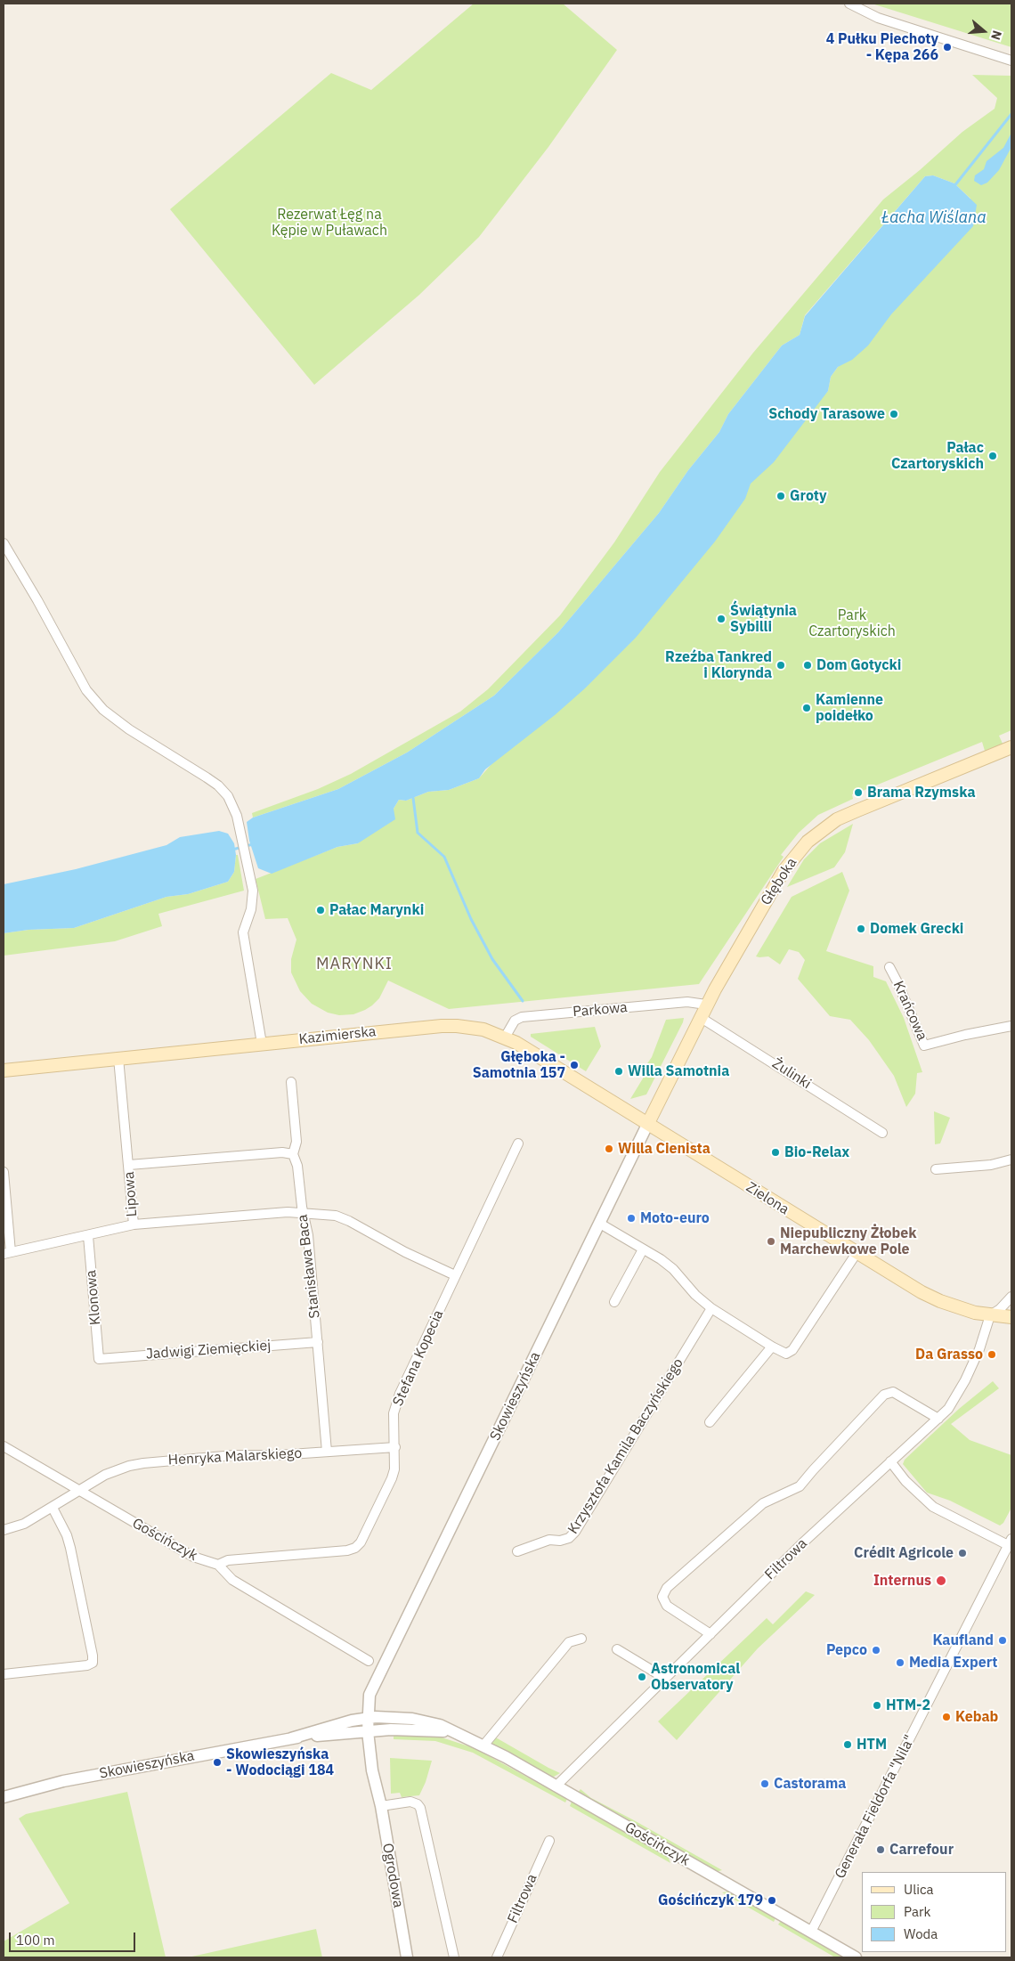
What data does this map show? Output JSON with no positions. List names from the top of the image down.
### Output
{
  "streets": {
    "main road": ["Głęboka", "Kazimierska", "Zielona"],
    "street": [
      "Parkowa",
      "Krańcowa",
      "Żulinki",
      "Lipowa",
      "Stanisława Baca",
      "Klonowa",
      "Jadwigi Ziemięckiej",
      "Stefana Kopecia",
      "Skowieszyńska",
      "Krzysztofa Kamila Baczyńskiego",
      "Henryka Malarskiego",
      "Gościńczyk",
      "Filtrowa",
      "Generała Fieldorfa \"Nila\"",
      "Ogrodowa"
    ]
  },
  "crossings": [
    ["Głęboka", "Parkowa"],
    ["Głęboka", "Kazimierska"],
    ["Głęboka", "Żulinki"],
    ["Głęboka", "Zielona"],
    ["Głęboka", "Skowieszyńska"],
    ["Parkowa", "Kazimierska"],
    ["Kazimierska", "Lipowa"],
    ["Kazimierska", "Zielona"],
    ["Kazimierska", "Skowieszyńska"],
    ["Lipowa", "Klonowa"],
    ["Zielona", "Skowieszyńska"],
    ["Zielona", "Filtrowa"],
    ["Stanisława Baca", "Jadwigi Ziemięckiej"],
    ["Stanisława Baca", "Henryka Malarskiego"],
    ["Klonowa", "Jadwigi Ziemięckiej"],
    ["Stefana Kopecia", "Henryka Malarskiego"],
    ["Stefana Kopecia", "Gościńczyk"],
    ["Skowieszyńska", "Gościńczyk"],
    ["Skowieszyńska", "Ogrodowa"],
    ["Henryka Malarskiego", "Gościńczyk"],
    ["Gościńczyk", "Filtrowa"],
    ["Gościńczyk", "Generała Fieldorfa \"Nila\""],
    ["Gościńczyk", "Ogrodowa"]
  ],
  "districts": ["MARYNKI"],
  "water": ["Łacha Wiślana"],
  "parks": ["Rezerwat Łęg na Kępie w Puławach", "Park Czartoryskich"],
  "places": [
    "4 Pułku Piechoty - Kępa 266",
    "Schody Tarasowe",
    "Pałac Czartoryskich",
    "Groty",
    "Świątynia Sybilli",
    "Rzeźba Tankred i Klorynda",
    "Dom Gotycki",
    "Kamienne poidełko",
    "Brama Rzymska",
    "Pałac Marynki",
    "Domek Grecki",
    "Głęboka - Samotnia 157",
    "Willa Samotnia",
    "Willa Cienista",
    "Bio-Relax",
    "Moto-euro",
    "Niepubliczny Żłobek Marchewkowe Pole",
    "Da Grasso",
    "Crédit Agricole",
    "Internus",
    "Kaufland",
    "Pepco",
    "Media Expert",
    "Astronomical Observatory",
    "HTM-2",
    "Kebab",
    "HTM",
    "Skowieszyńska - Wodociągi 184",
    "Castorama",
    "Carrefour",
    "Gościńczyk 179"
  ],
  "legend": ["Ulica", "Park", "Woda"],
  "scale_bar": "100 m",
  "north": "right"
}
